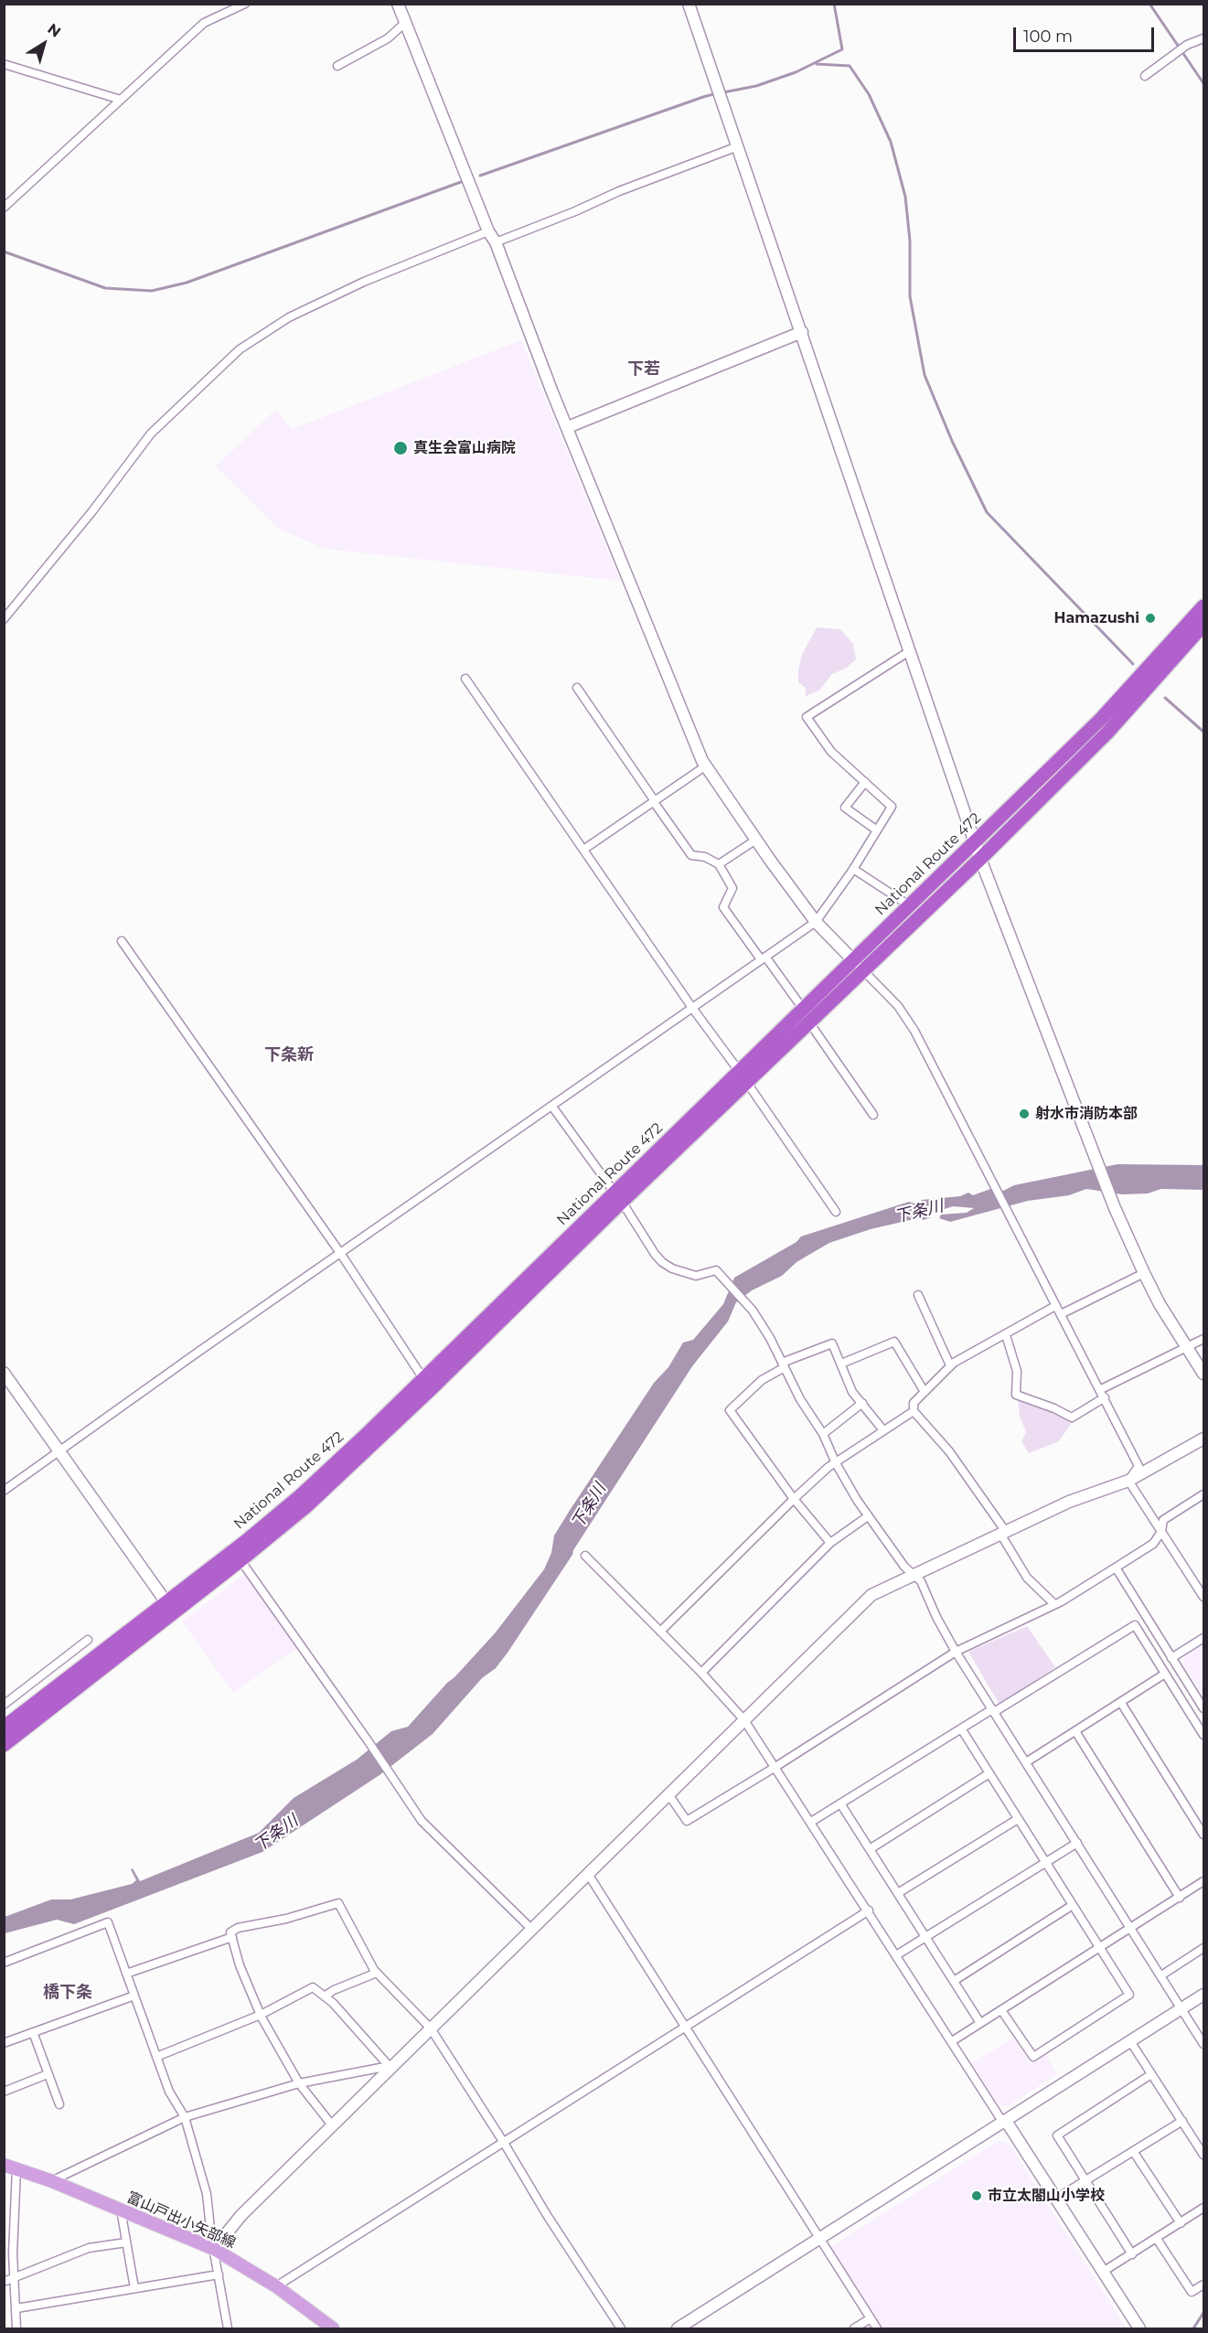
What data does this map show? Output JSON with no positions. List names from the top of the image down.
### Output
{
  "streets": {
    "highway": ["National Route 472"],
    "main road": ["富山戸出小矢部線"]
  },
  "districts": ["下若", "下条新", "橋下条"],
  "water": ["下条川"],
  "places": [
    "真生会富山病院",
    "Hamazushi",
    "射水市消防本部",
    "市立太閤山小学校"
  ],
  "scale_bar": "100 m",
  "north": "top right"
}
